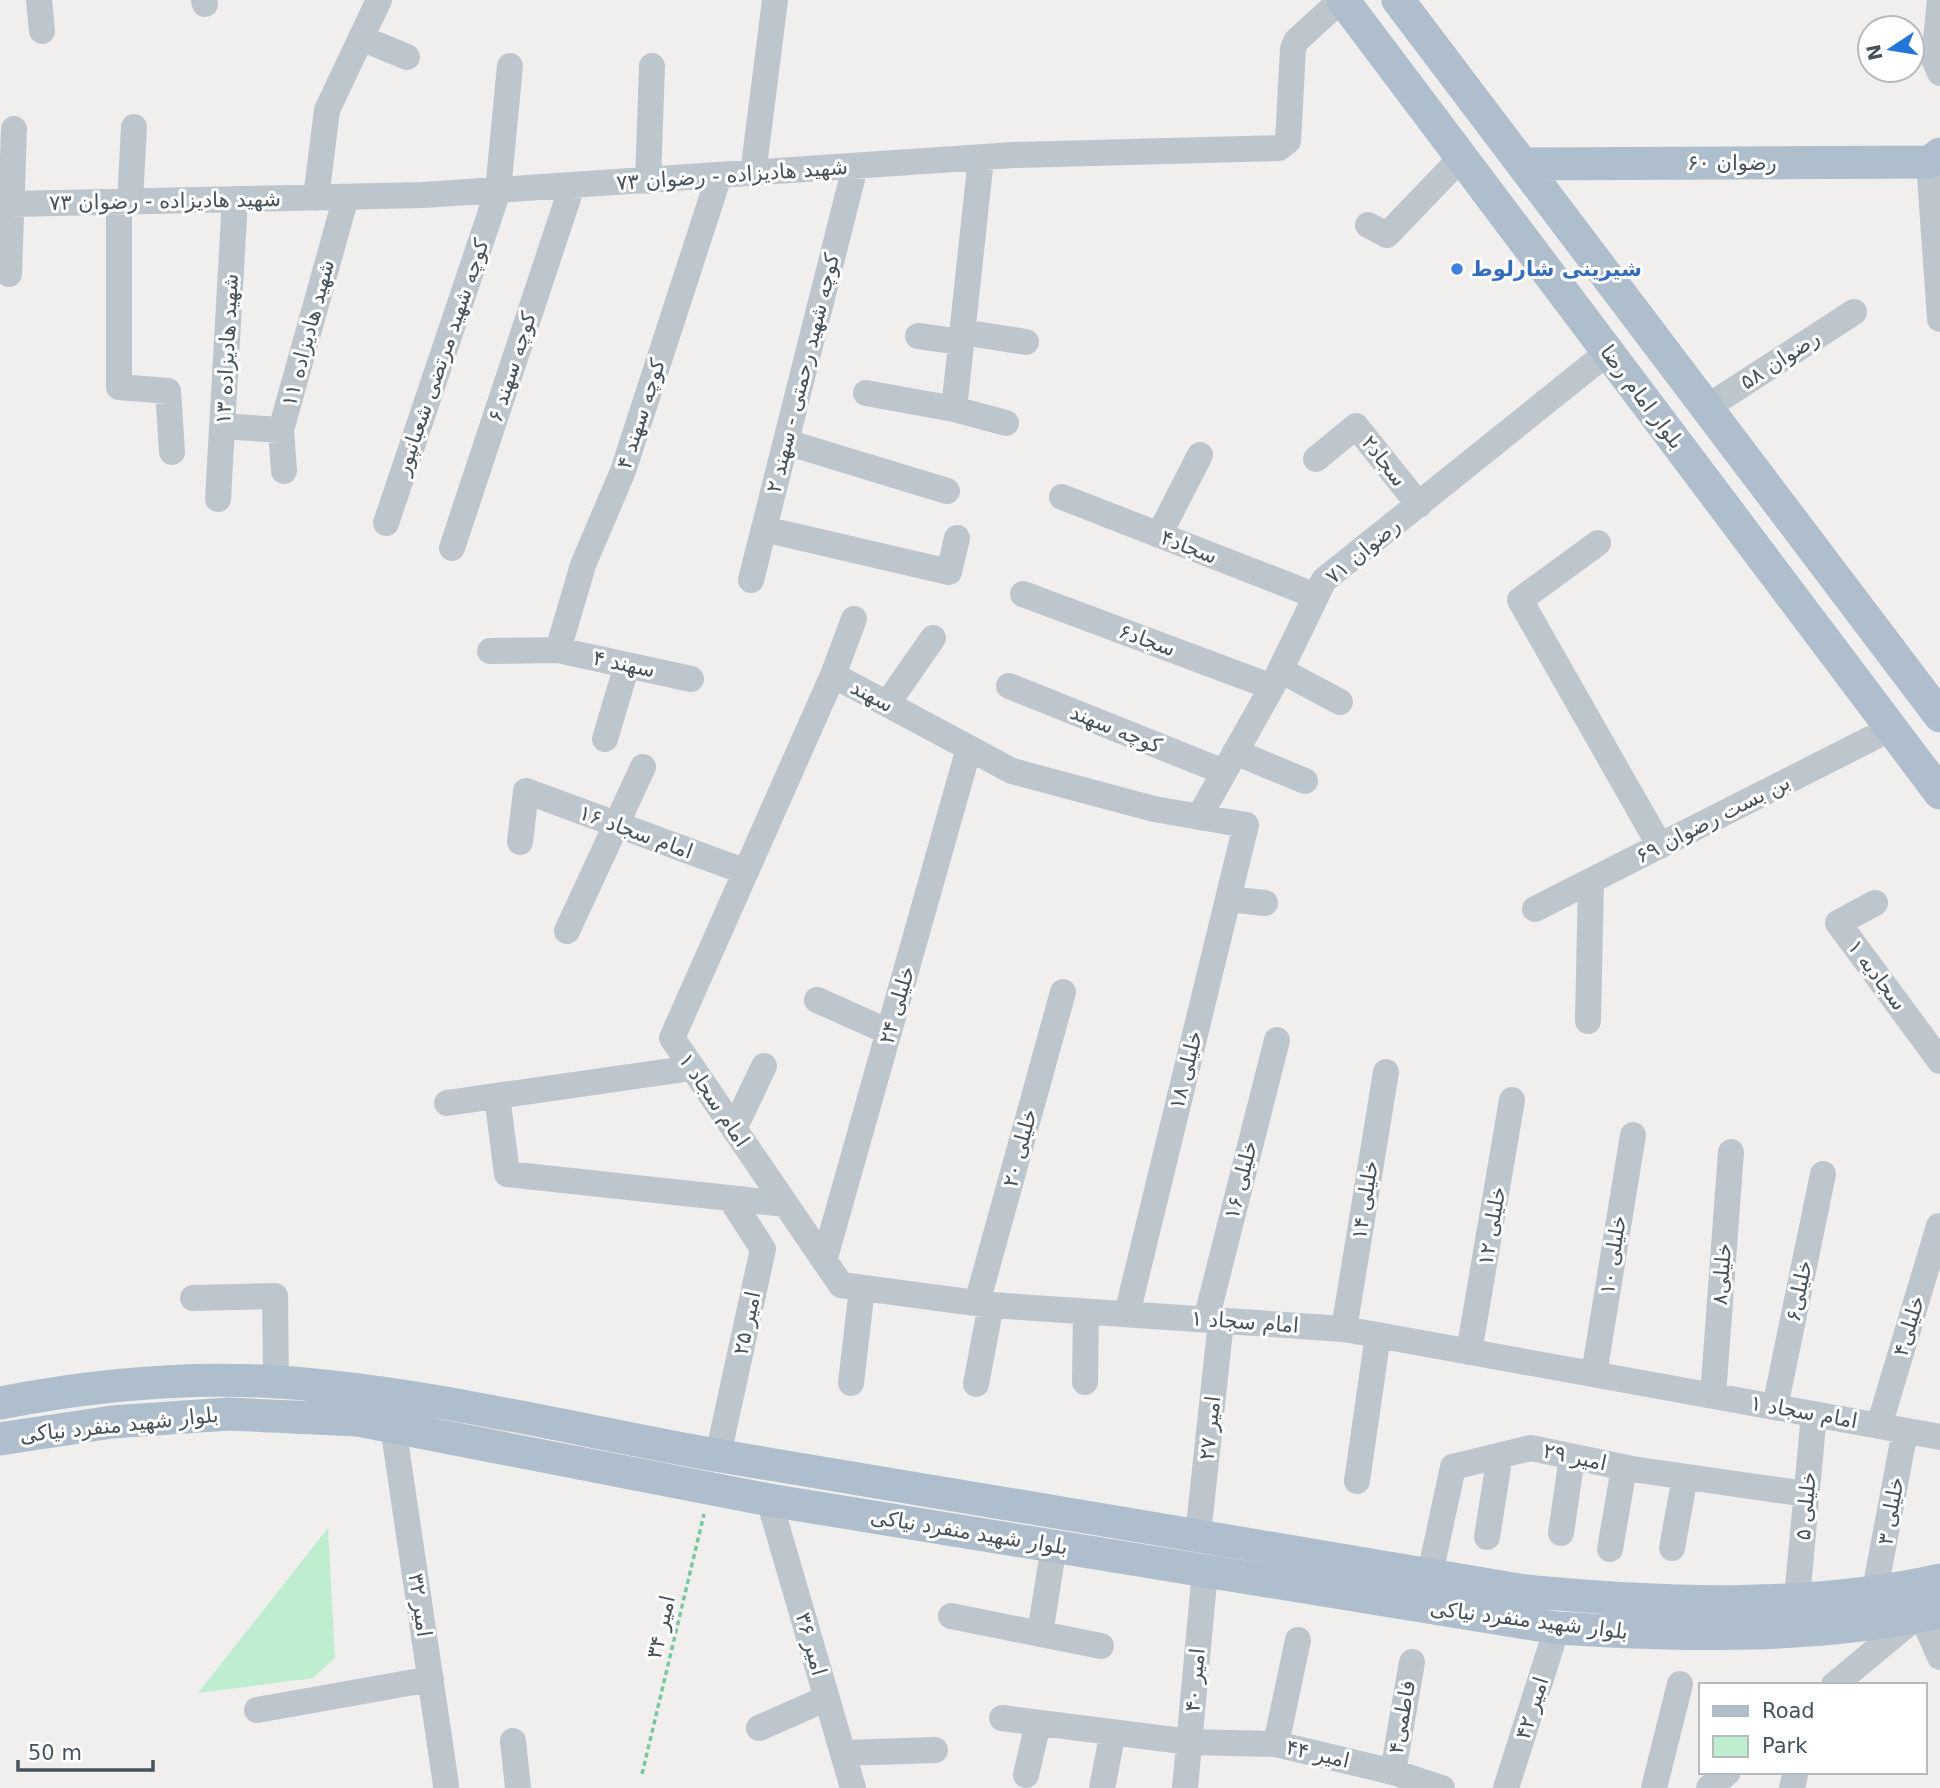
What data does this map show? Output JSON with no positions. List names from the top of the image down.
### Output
{
  "streets": {
    "main road": ["رضوان ۶۰", "بلوار امام رضا", "بلوار شهید منفرد نیاکی"],
    "street": [
      "شهید هادیزاده - رضوان ۷۳",
      "شهید هادیزاده ۱۱",
      "شهید هادیزاده ۱۳",
      "کوچه شهید مرتضی شعبانپور",
      "رضوان ۵۸",
      "کوچه سهند ۶",
      "کوچه شهید رحمتی - سهند ۲",
      "کوچه سهند ۴",
      "سجاد۲",
      "سجاد۴",
      "رضوان ۷۱",
      "سجاد۶",
      "سهند ۴",
      "سهند",
      "كوچه سهند",
      "بن بست رضوان ۶۹",
      "امام سجاد ۱۶",
      "سجادیه ۱",
      "خلیلی ۲۴",
      "خلیلی ۱۸",
      "امام سجاد ۱",
      "خلیلی ۲۰",
      "خلیلی ۱۶",
      "خلیلی ۱۴",
      "خلیلی ۱۲",
      "خلیلی ۱۰",
      "خلیلی۸",
      "خلیلی۶",
      "امیر ۲۵",
      "خلیلی۴",
      "امیر ۲۷",
      "امیر ۲۹",
      "خلیلی ۵",
      "خلیلی ۳",
      "امیر ۳۲",
      "امیر ۳۶",
      "امیر ۴۰",
      "امیر ۴۲",
      "فاطمی۴",
      "امیر ۴۴"
    ],
    "path": ["امیر ۳۴"]
  },
  "crossings": [
    ["شهید هادیزاده - رضوان ۷۳", "شهید هادیزاده ۱۱"],
    ["شهید هادیزاده - رضوان ۷۳", "شهید هادیزاده ۱۳"],
    ["شهید هادیزاده - رضوان ۷۳", "کوچه شهید مرتضی شعبانپور"],
    ["شهید هادیزاده - رضوان ۷۳", "کوچه سهند ۶"],
    ["شهید هادیزاده - رضوان ۷۳", "کوچه شهید رحمتی - سهند ۲"],
    ["شهید هادیزاده - رضوان ۷۳", "بلوار امام رضا"],
    ["شهید هادیزاده - رضوان ۷۳", "کوچه سهند ۴"],
    ["بلوار امام رضا", "رضوان ۷۱"],
    ["بلوار امام رضا", "بن بست رضوان ۶۹"],
    ["کوچه سهند ۴", "سهند ۴"],
    ["سجاد۲", "رضوان ۷۱"],
    ["سجاد۴", "رضوان ۷۱"],
    ["رضوان ۷۱", "سجاد۶"],
    ["رضوان ۷۱", "سهند"],
    ["رضوان ۷۱", "كوچه سهند"],
    ["سهند", "امام سجاد ۱۶"],
    ["سهند", "خلیلی ۲۴"],
    ["سهند", "خلیلی ۱۸"],
    ["سهند", "امام سجاد ۱"],
    ["خلیلی ۲۴", "امام سجاد ۱"],
    ["خلیلی ۱۸", "امام سجاد ۱"],
    ["امام سجاد ۱", "خلیلی ۲۰"],
    ["امام سجاد ۱", "خلیلی ۱۶"],
    ["امام سجاد ۱", "خلیلی ۱۴"],
    ["امام سجاد ۱", "خلیلی ۱۲"],
    ["امام سجاد ۱", "خلیلی ۱۰"],
    ["امام سجاد ۱", "خلیلی۸"],
    ["امام سجاد ۱", "خلیلی۶"],
    ["امام سجاد ۱", "خلیلی۴"],
    ["امام سجاد ۱", "امیر ۲۷"],
    ["امام سجاد ۱", "خلیلی ۵"],
    ["امام سجاد ۱", "خلیلی ۳"],
    ["خلیلی ۱۶", "امیر ۲۷"],
    ["امیر ۲۵", "بلوار شهید منفرد نیاکی"],
    ["بلوار شهید منفرد نیاکی", "امیر ۲۷"],
    ["بلوار شهید منفرد نیاکی", "امیر ۲۹"],
    ["بلوار شهید منفرد نیاکی", "خلیلی ۵"],
    ["بلوار شهید منفرد نیاکی", "خلیلی ۳"],
    ["بلوار شهید منفرد نیاکی", "امیر ۳۲"],
    ["بلوار شهید منفرد نیاکی", "امیر ۳۴"],
    ["بلوار شهید منفرد نیاکی", "امیر ۳۶"],
    ["بلوار شهید منفرد نیاکی", "امیر ۴۰"],
    ["بلوار شهید منفرد نیاکی", "امیر ۴۲"],
    ["امیر ۲۹", "خلیلی ۵"],
    ["امیر ۴۰", "امیر ۴۴"],
    ["فاطمی۴", "امیر ۴۴"]
  ],
  "places": ["شیرینی شارلوط"],
  "legend": ["Road", "Park"],
  "scale_bar": "50 m",
  "north": "left"
}
